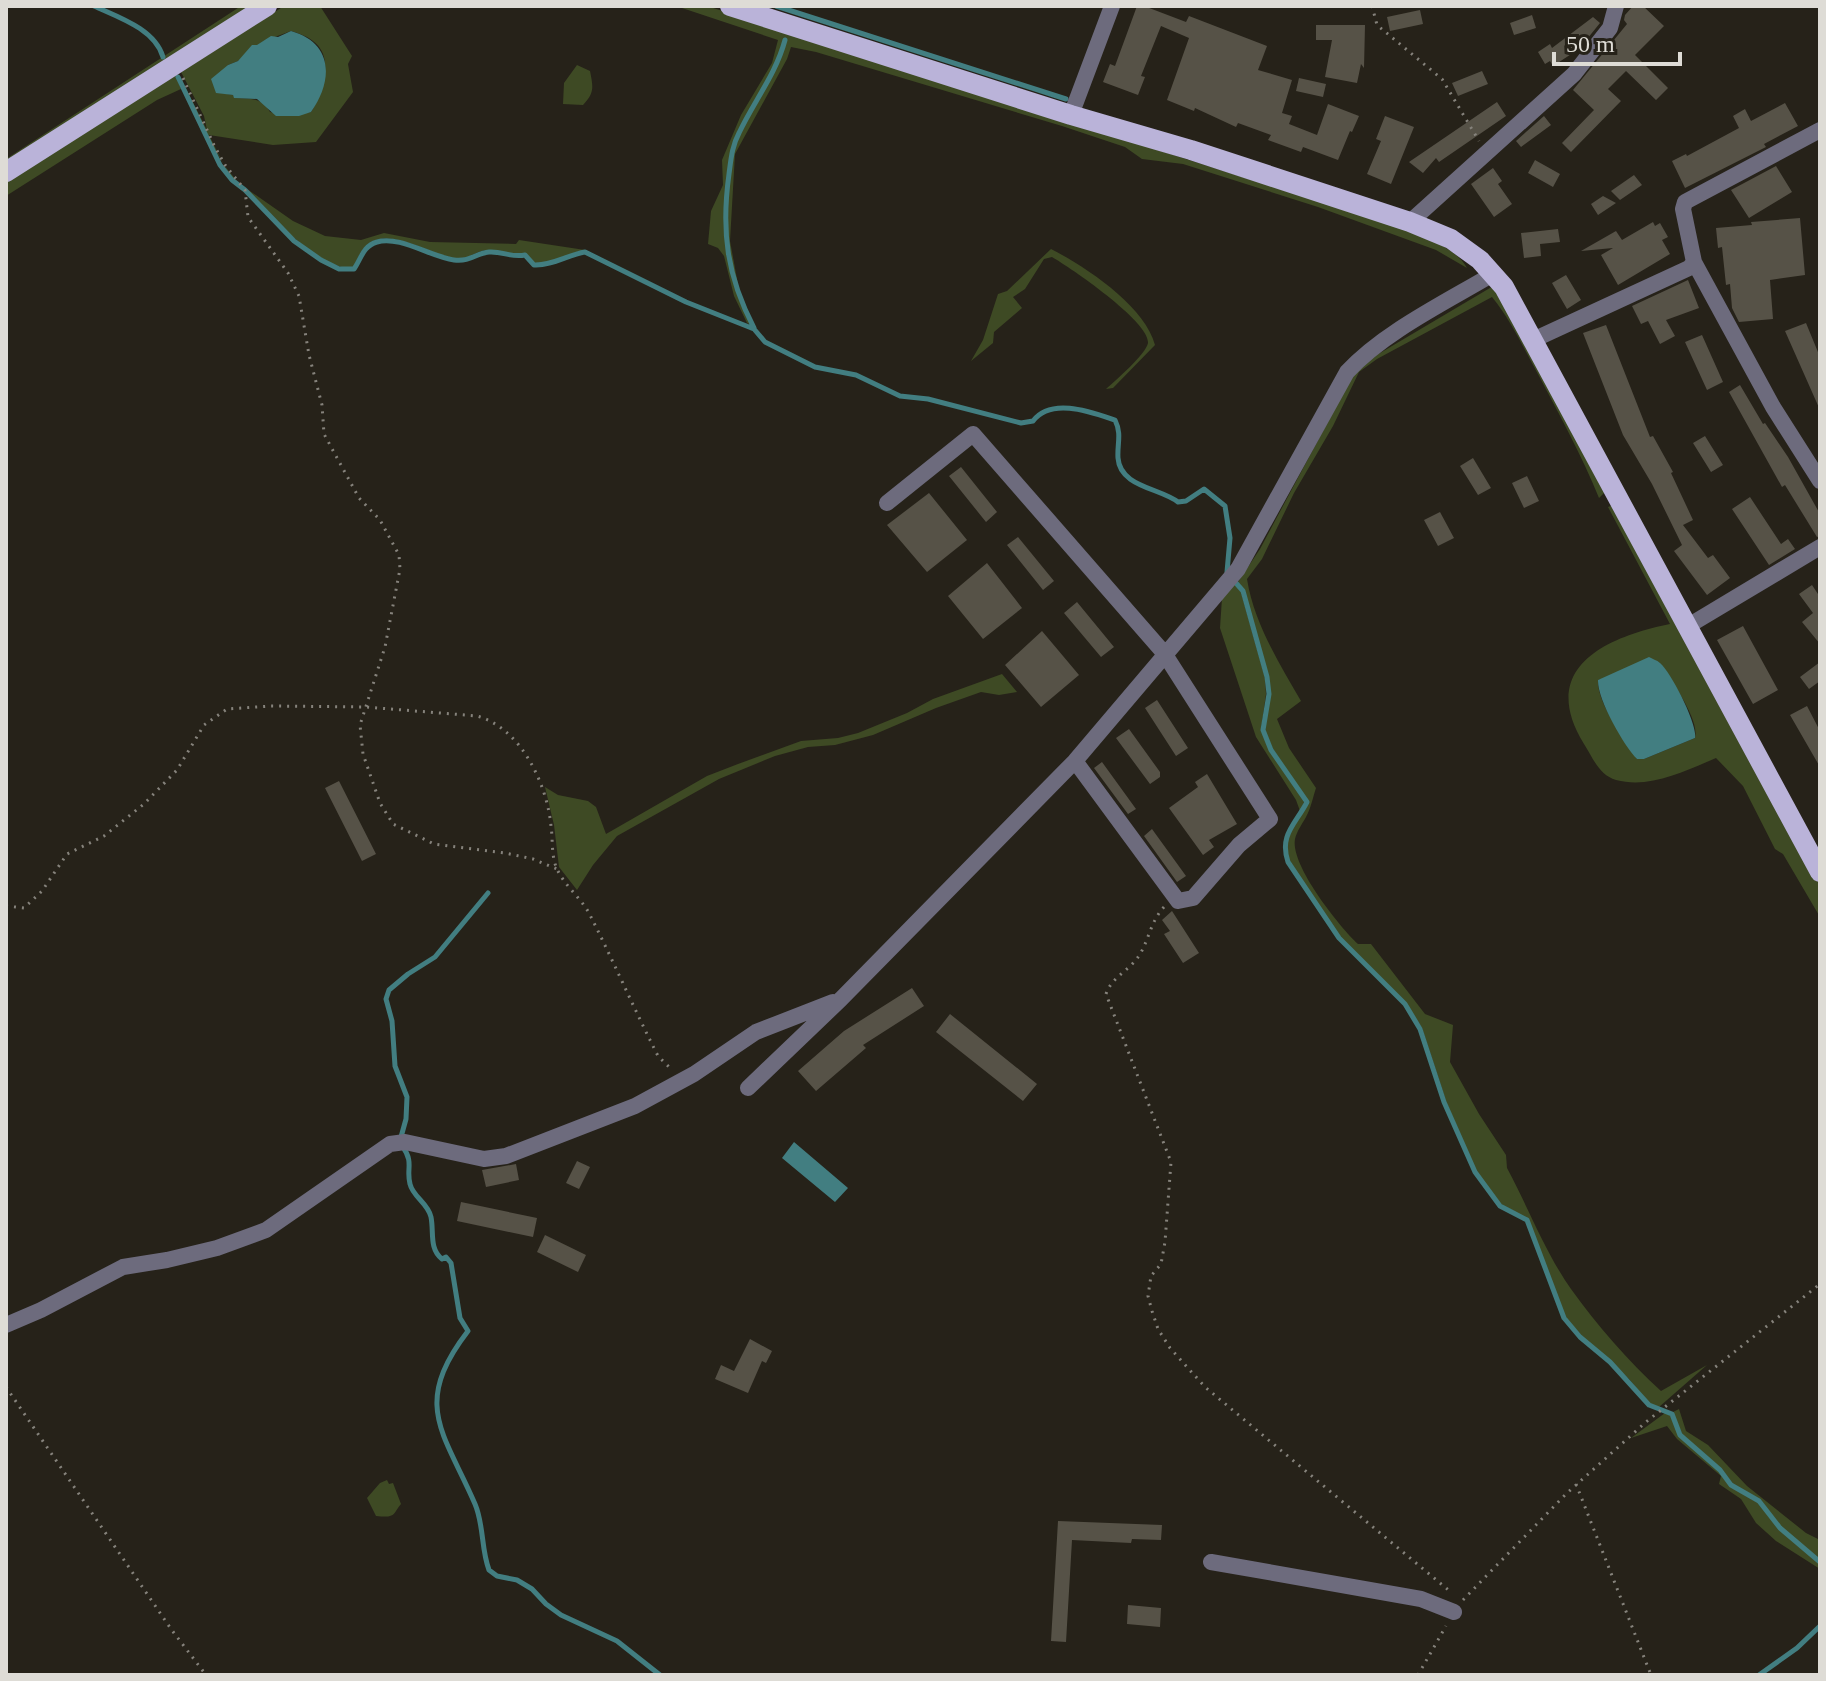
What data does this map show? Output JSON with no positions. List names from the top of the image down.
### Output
{
  "scale_bar": "50 m"
}
